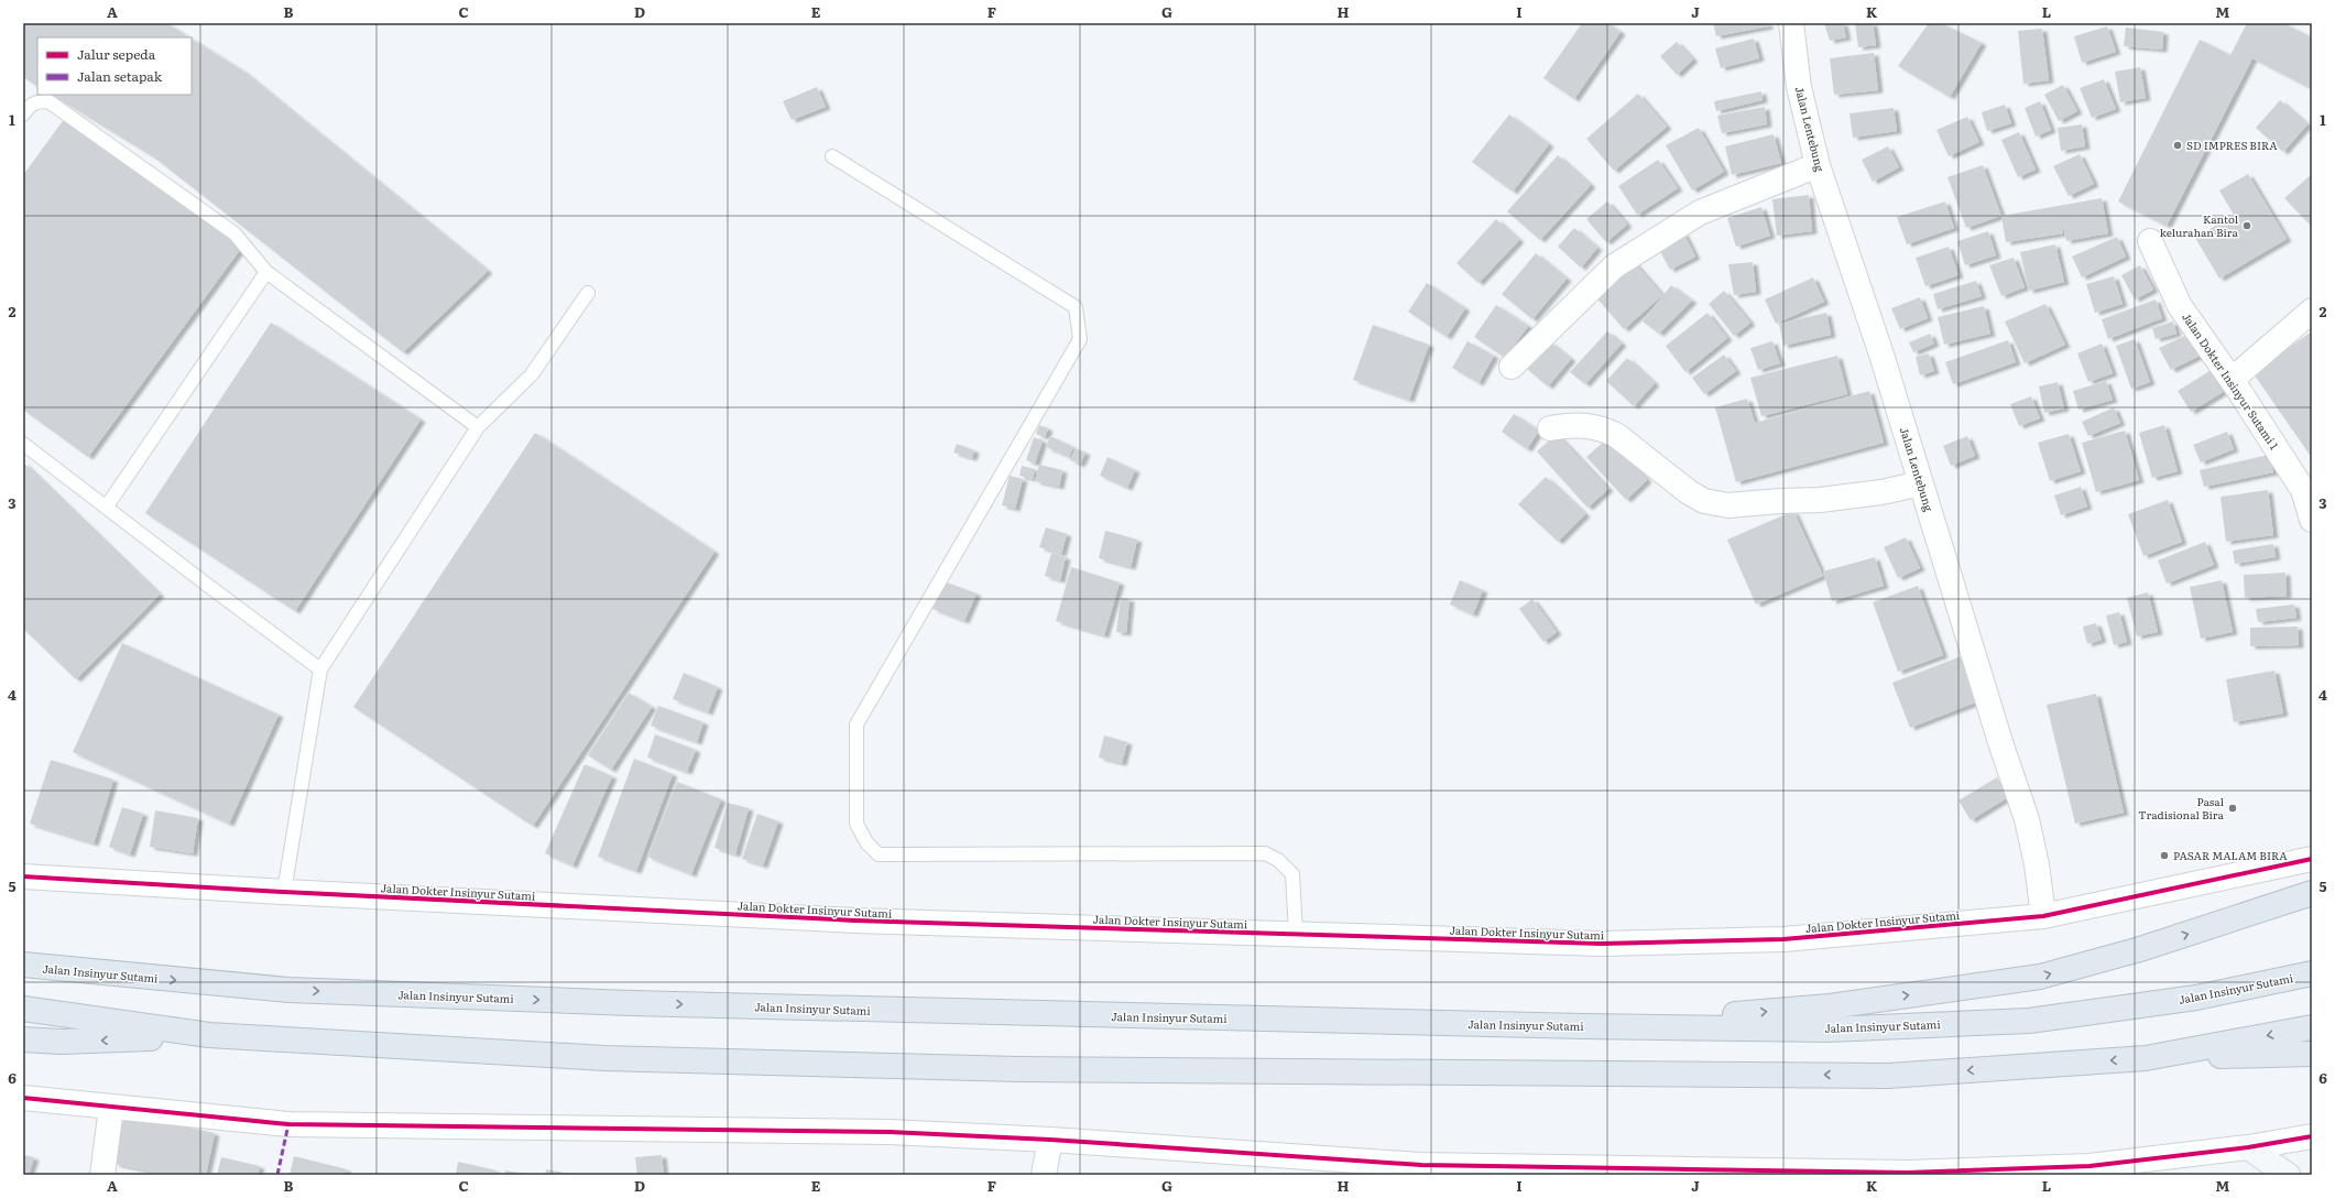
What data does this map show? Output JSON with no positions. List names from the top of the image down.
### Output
{
  "streets": {
    "highway": ["Jalan Insinyur Sutami"],
    "street": ["Jalan Lentebung", "Jalan Dokter Insinyur Sutami 1", "Jalan Dokter Insinyur Sutami"]
  },
  "crossings": [
    ["Jalan Lentebung", "Jalan Dokter Insinyur Sutami"]
  ],
  "places": [
    "SD IMPRES BIRA",
    "Kantol kelurahan Bira",
    "Pasal Tradisional Bira",
    "PASAR MALAM BIRA"
  ],
  "legend": ["Jalur sepeda", "Jalan setapak"],
  "grid": {
    "columns": [
      "A",
      "B",
      "C",
      "D",
      "E",
      "F",
      "G",
      "H",
      "I",
      "J",
      "K",
      "L",
      "M"
    ],
    "rows": [
      "1",
      "2",
      "3",
      "4",
      "5",
      "6"
    ]
  }
}
